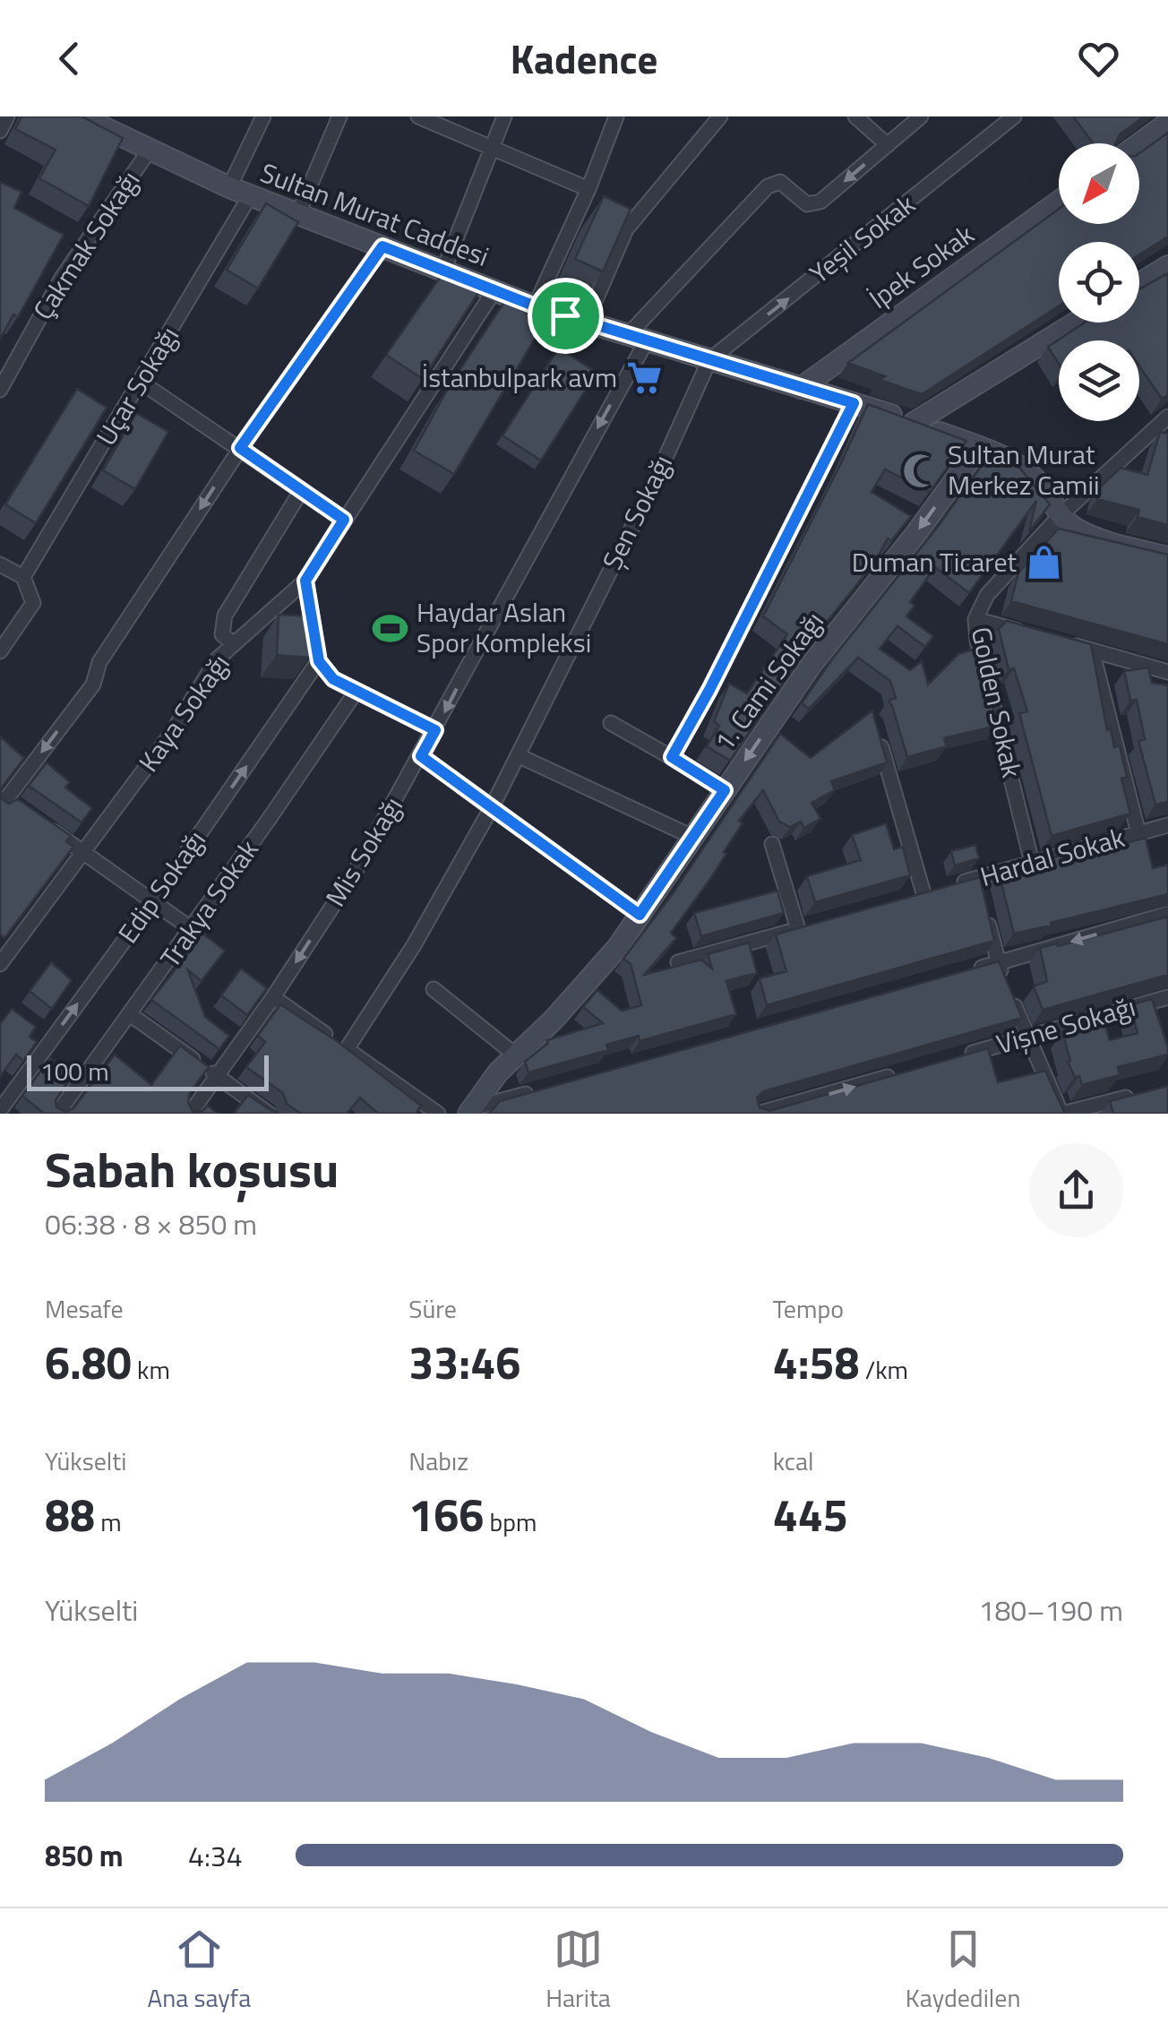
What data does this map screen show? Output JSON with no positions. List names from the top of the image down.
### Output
{
  "streets": {
    "street": [
      "Sultan Murat Caddesi",
      "Yeşil Sokak",
      "Çakmak Sokağı",
      "İpek Sokak",
      "Uçar Sokağı",
      "Şen Sokağı",
      "1. Cami Sokağı",
      "Golden Sokak",
      "Kaya Sokağı",
      "Mis Sokağı",
      "Hardal Sokak",
      "Edip Sokağı",
      "Trakya Sokak",
      "Vişne Sokağı"
    ]
  },
  "crossings": [
    ["Sultan Murat Caddesi", "Yeşil Sokak"],
    ["Sultan Murat Caddesi", "Çakmak Sokağı"],
    ["Sultan Murat Caddesi", "İpek Sokak"],
    ["Sultan Murat Caddesi", "Uçar Sokağı"],
    ["Sultan Murat Caddesi", "Şen Sokağı"],
    ["Sultan Murat Caddesi", "1. Cami Sokağı"],
    ["Sultan Murat Caddesi", "Golden Sokak"],
    ["Sultan Murat Caddesi", "Kaya Sokağı"],
    ["Sultan Murat Caddesi", "Mis Sokağı"],
    ["Yeşil Sokak", "Şen Sokağı"],
    ["Golden Sokak", "Hardal Sokak"]
  ],
  "one_way": ["Yeşil Sokak", "Mis Sokağı", "Edip Sokağı"],
  "places": {
    "supermarket": ["İstanbulpark avm"],
    "mosque": ["Sultan Murat Merkez Camii"],
    "shop": ["Duman Ticaret"],
    "sports": ["Haydar Aslan Spor Kompleksi"]
  },
  "scale_bar": "100 m",
  "north": "bottom left",
  "page": {
    "header": "Kadence",
    "scale": "100 m",
    "heading": ["Sabah koşusu", "06:38 · 8 × 850 m"],
    "stats": [
      ["Mesafe", "6.80 km"],
      ["Süre", "33:46"],
      ["Tempo", "4:58 /km"],
      ["Yükselti", "88 m"],
      ["Nabız", "166 bpm"],
      ["kcal", "445"]
    ],
    "chart": ["Yükselti", "180–190 m"],
    "list": [
      {
        "name": "850 m",
        "note": "4:34"
      }
    ],
    "tabs": ["Ana sayfa", "Harita", "Kaydedilen"]
  }
}
